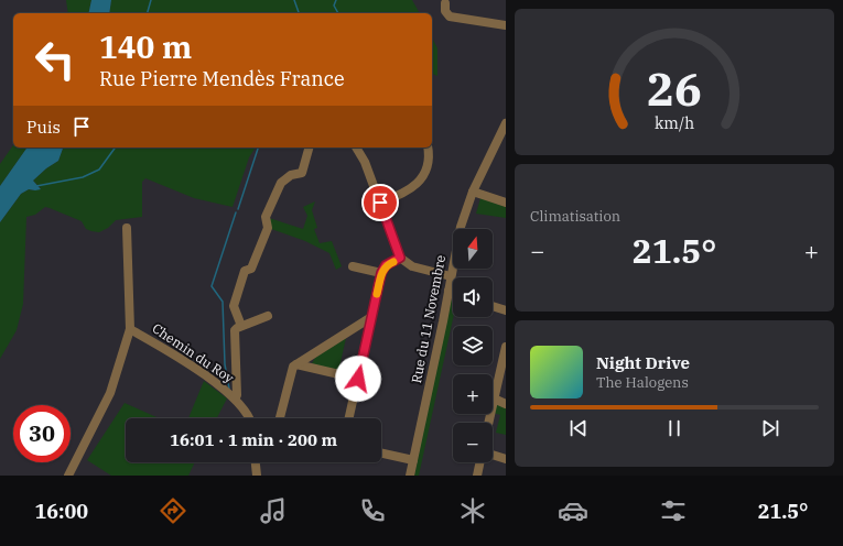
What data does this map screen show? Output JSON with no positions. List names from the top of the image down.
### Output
{
  "streets": {
    "street": ["Rue du 11 Novembre", "Chemin du Roy"]
  },
  "north": "top",
  "page": {
    "turn": ["140 m", "Rue Pierre Mendès France"],
    "then": "Puis",
    "tile": "Climatisation",
    "map_buttons": ["+", "−"],
    "heat": ["−", "21.5°", "+"],
    "song": ["Night Drive", "The Halogens"],
    "limit": "30",
    "trip": "16:01 · 1 min · 200 m",
    "tabs": ["16:00", "21.5°"],
    "gauge": ["26", "km/h"]
  }
}
